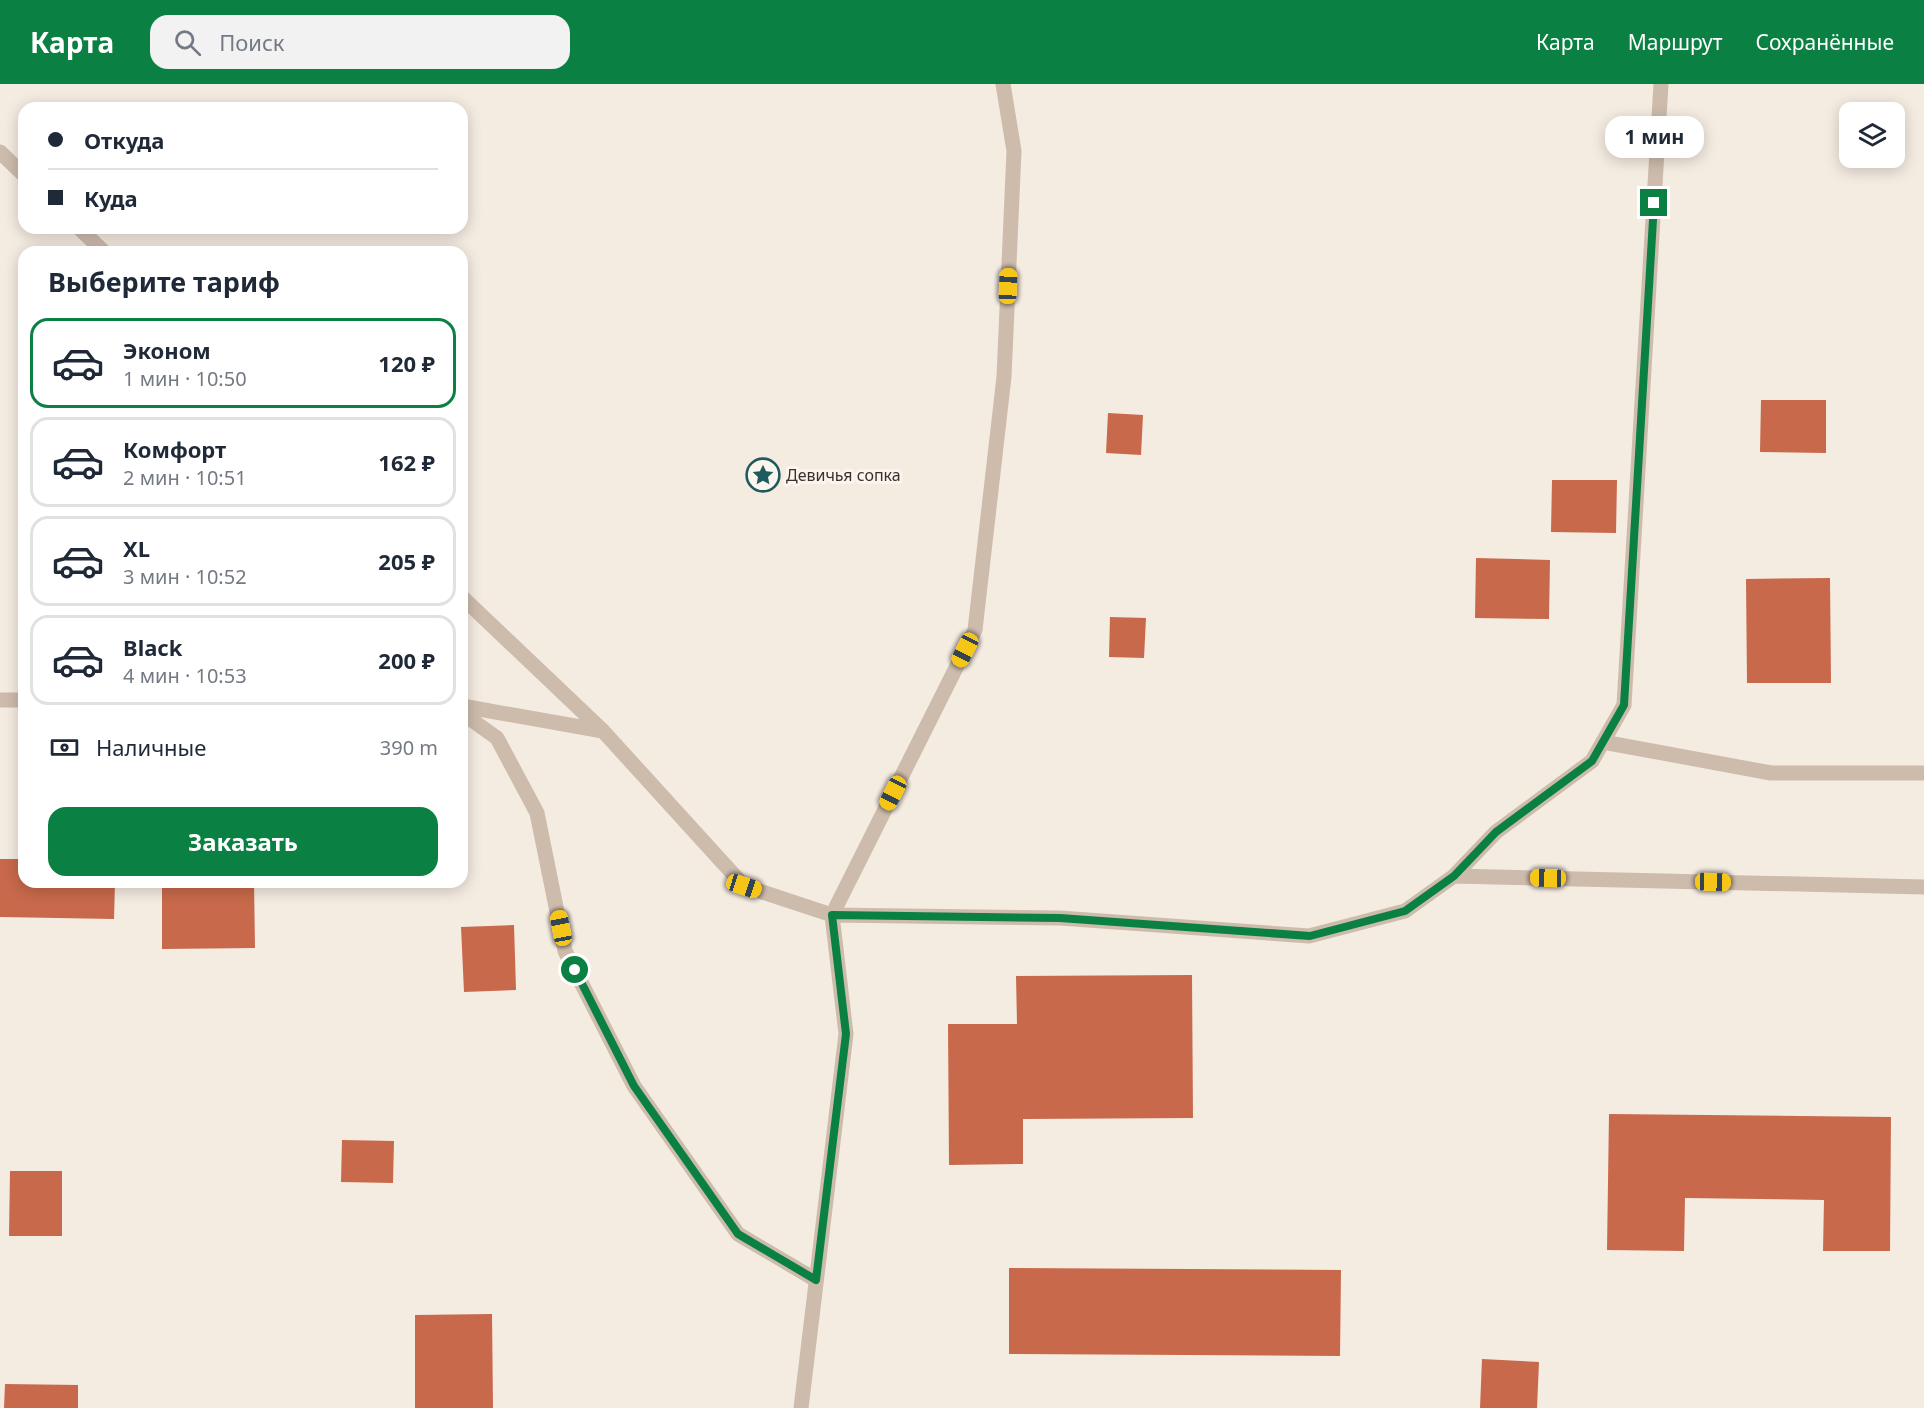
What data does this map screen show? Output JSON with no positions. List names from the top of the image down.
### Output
{
  "places": {
    "place": ["Девичья сопка"]
  },
  "page": {
    "header": "Карта",
    "search": "Поиск",
    "nav": ["Карта", "Маршрут", "Сохранённые"],
    "banner": ["Откуда", "Куда"],
    "bubble": "1 мин",
    "heading": "Выберите тариф",
    "list": [
      {
        "name": "Эконом",
        "note": "1 мин · 10:50",
        "value": "120 ₽"
      },
      {
        "name": "Комфорт",
        "note": "2 мин · 10:51",
        "value": "162 ₽"
      },
      {
        "name": "XL",
        "note": "3 мин · 10:52",
        "value": "205 ₽"
      },
      {
        "name": "Black",
        "note": "4 мин · 10:53",
        "value": "200 ₽"
      }
    ],
    "pay": ["Наличные", "390 m"],
    "buttons": "Заказать"
  }
}
